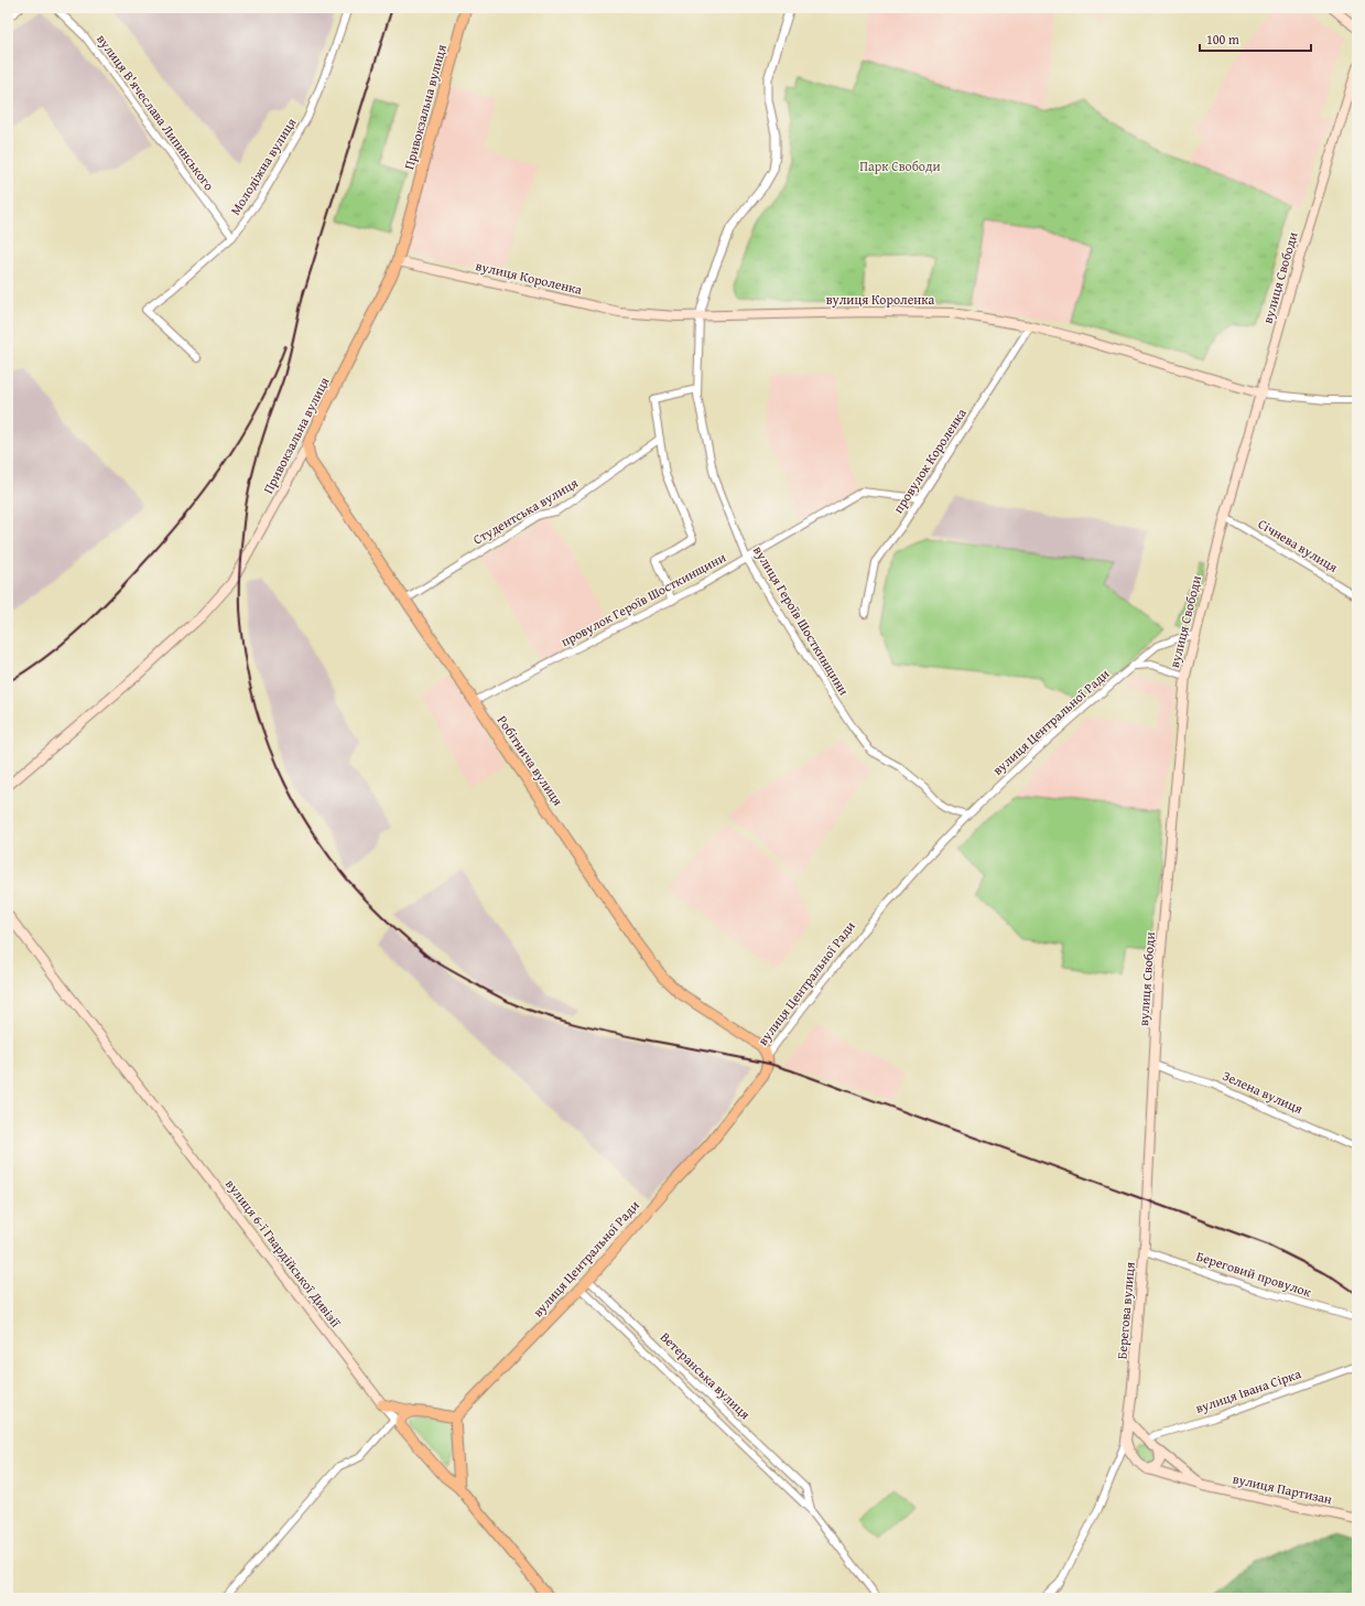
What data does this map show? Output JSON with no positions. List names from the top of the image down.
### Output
{
  "streets": {
    "main road": [
      "Привокзальна вулиця",
      "вулиця Короленка",
      "вулиця Свободи",
      "вулиця Центральної Ради",
      "Робітнича вулиця",
      "вулиця 6-ї Гвардійської Дивізії",
      "Берегова вулиця",
      "вулиця Партизан"
    ],
    "street": [
      "вулиця В'ячеслава Липинського",
      "Молодіжна вулиця",
      "провулок Короленка",
      "Студентська вулиця",
      "Січнева вулиця",
      "провулок Героїв Шосткинщини",
      "вулиця Героїв Шосткинщини",
      "Зелена вулиця",
      "Береговий провулок",
      "Ветеранська вулиця",
      "вулиця Івана Сірка"
    ]
  },
  "crossings": [
    ["Привокзальна вулиця", "вулиця Короленка"],
    ["Привокзальна вулиця", "Робітнича вулиця"],
    ["вулиця В'ячеслава Липинського", "Молодіжна вулиця"],
    ["вулиця Короленка", "вулиця Свободи"],
    ["вулиця Короленка", "провулок Короленка"],
    ["вулиця Короленка", "вулиця Героїв Шосткинщини"],
    ["вулиця Свободи", "Січнева вулиця"],
    ["вулиця Свободи", "вулиця Центральної Ради"],
    ["вулиця Свободи", "Зелена вулиця"],
    ["вулиця Свободи", "Берегова вулиця"],
    ["провулок Короленка", "провулок Героїв Шосткинщини"],
    ["Студентська вулиця", "Робітнича вулиця"],
    ["провулок Героїв Шосткинщини", "вулиця Героїв Шосткинщини"],
    ["провулок Героїв Шосткинщини", "Робітнича вулиця"],
    ["вулиця Героїв Шосткинщини", "вулиця Центральної Ради"],
    ["вулиця Центральної Ради", "Робітнича вулиця"],
    ["вулиця Центральної Ради", "Ветеранська вулиця"],
    ["Береговий провулок", "Берегова вулиця"]
  ],
  "parks": ["Парк Свободи"],
  "scale_bar": "100 m"
}
